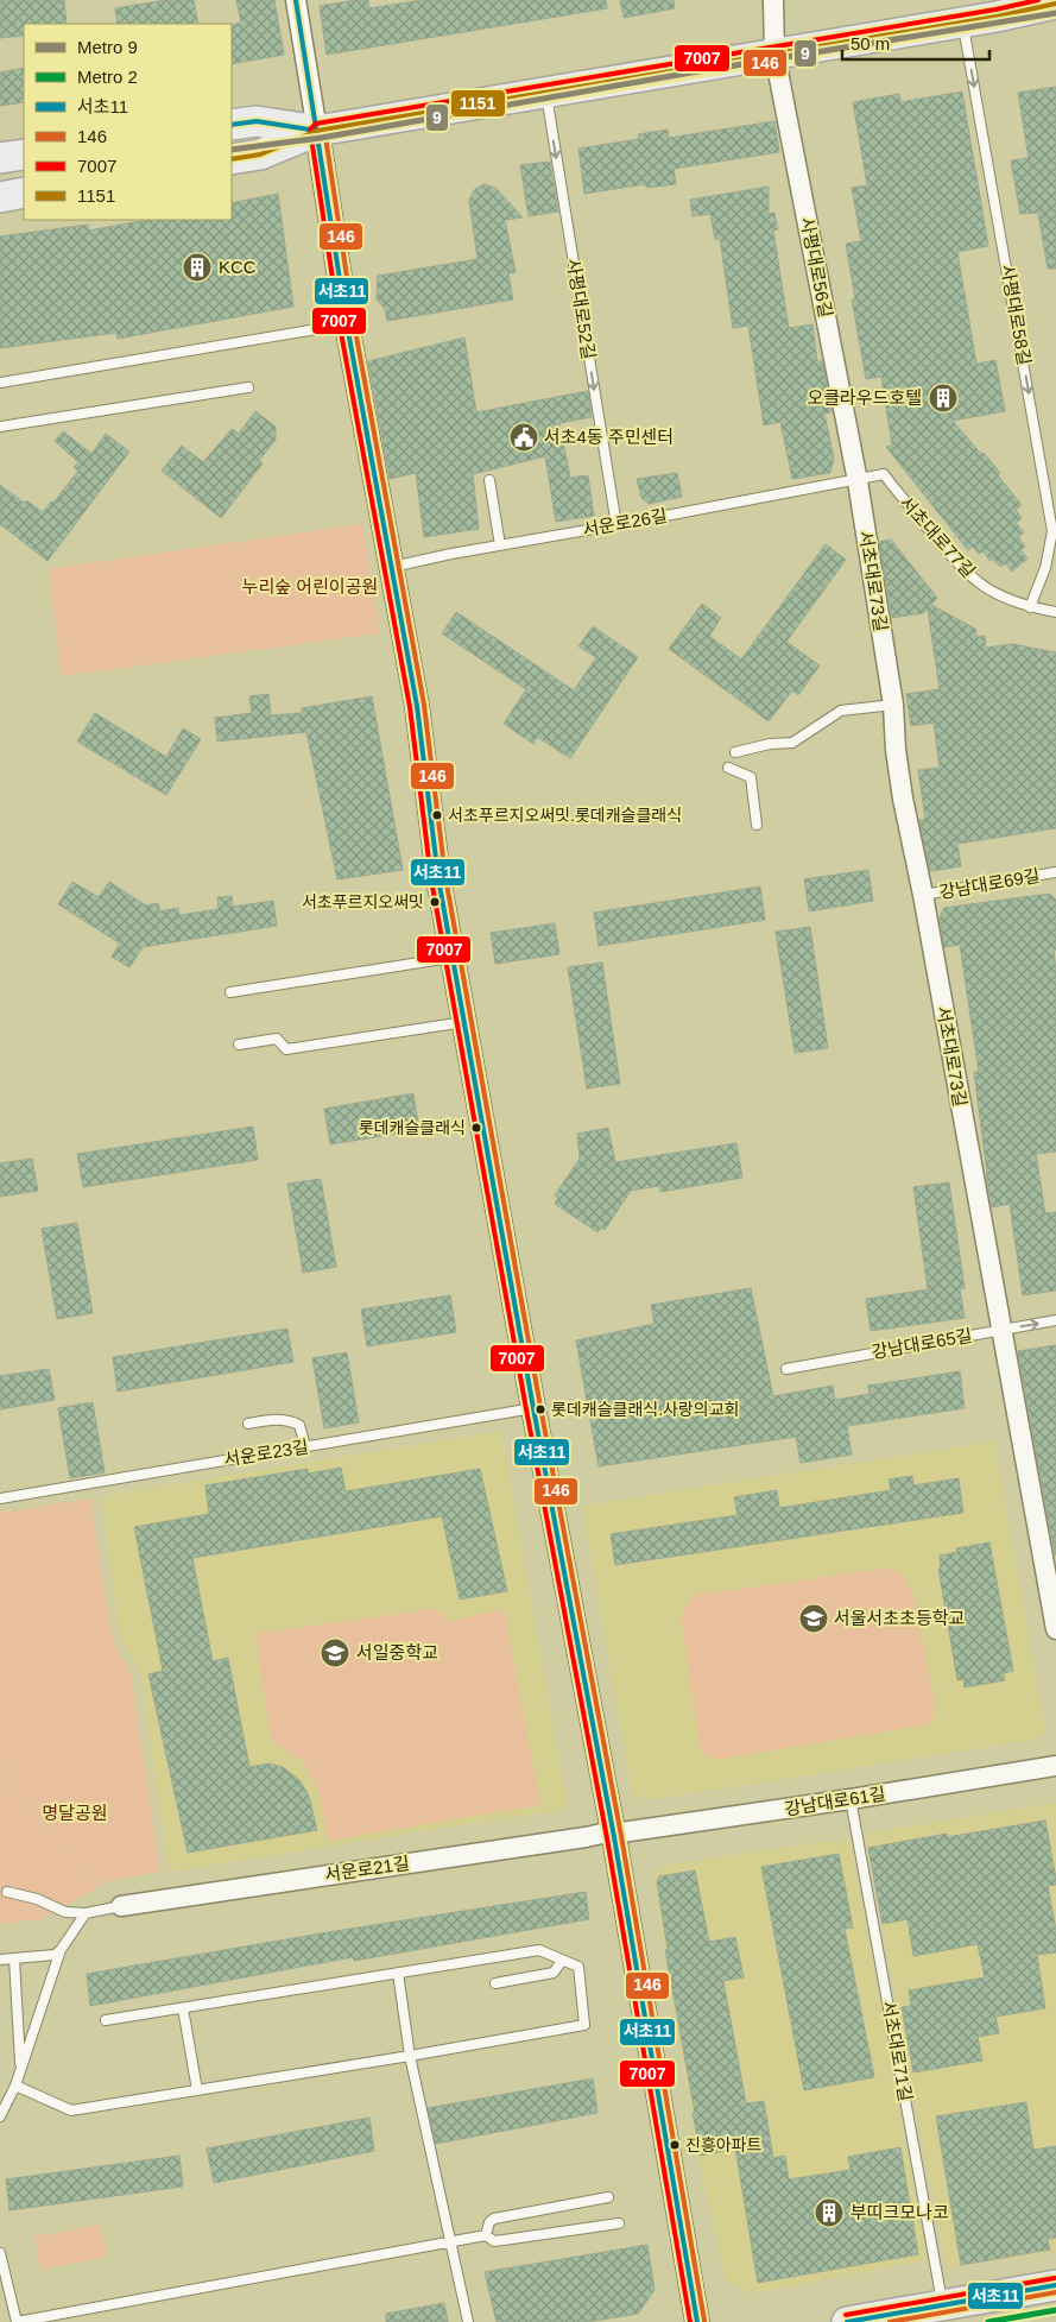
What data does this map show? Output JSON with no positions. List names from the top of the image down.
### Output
{
  "streets": {
    "street": [
      "사평대로56길",
      "서초대로73길",
      "강남대로61길",
      "서운로21길"
    ],
    "lane": [
      "사평대로52길",
      "사평대로58길",
      "서운로26길",
      "서초대로77길",
      "강남대로69길",
      "강남대로65길",
      "서운로23길",
      "서초대로71길"
    ]
  },
  "crossings": [
    ["사평대로56길", "서운로26길"],
    ["사평대로56길", "서초대로77길"],
    ["사평대로56길", "서초대로73길"],
    ["사평대로52길", "서운로26길"],
    ["사평대로58길", "서초대로77길"],
    ["서운로26길", "서초대로77길"],
    ["서운로26길", "서초대로73길"],
    ["서초대로77길", "서초대로73길"],
    ["서초대로73길", "강남대로69길"],
    ["서초대로73길", "강남대로65길"],
    ["강남대로61길", "서운로21길"],
    ["강남대로61길", "서초대로71길"]
  ],
  "one_way": ["사평대로52길", "사평대로58길"],
  "parks": ["누리숲 어린이공원", "명달공원"],
  "places": {
    "building": ["KCC", "오클라우드호텔", "부띠크모나코"],
    "public building": ["서초4동 주민센터"],
    "other": [
      "서초푸르지오써밋.롯데캐슬클래식",
      "서초푸르지오써밋",
      "롯데캐슬클래식",
      "롯데캐슬클래식.사랑의교회",
      "진흥아파트"
    ],
    "school or university": ["서울서초초등학교", "서일중학교"]
  },
  "lines": [
    "transit line 서초11",
    "transit line 7007",
    "transit line 1151",
    "transit line 146",
    "metro line 9",
    "metro line 2"
  ],
  "legend": [
    "Metro 9",
    "Metro 2",
    "서초11",
    "146",
    "7007",
    "1151"
  ],
  "scale_bar": "50 m"
}
